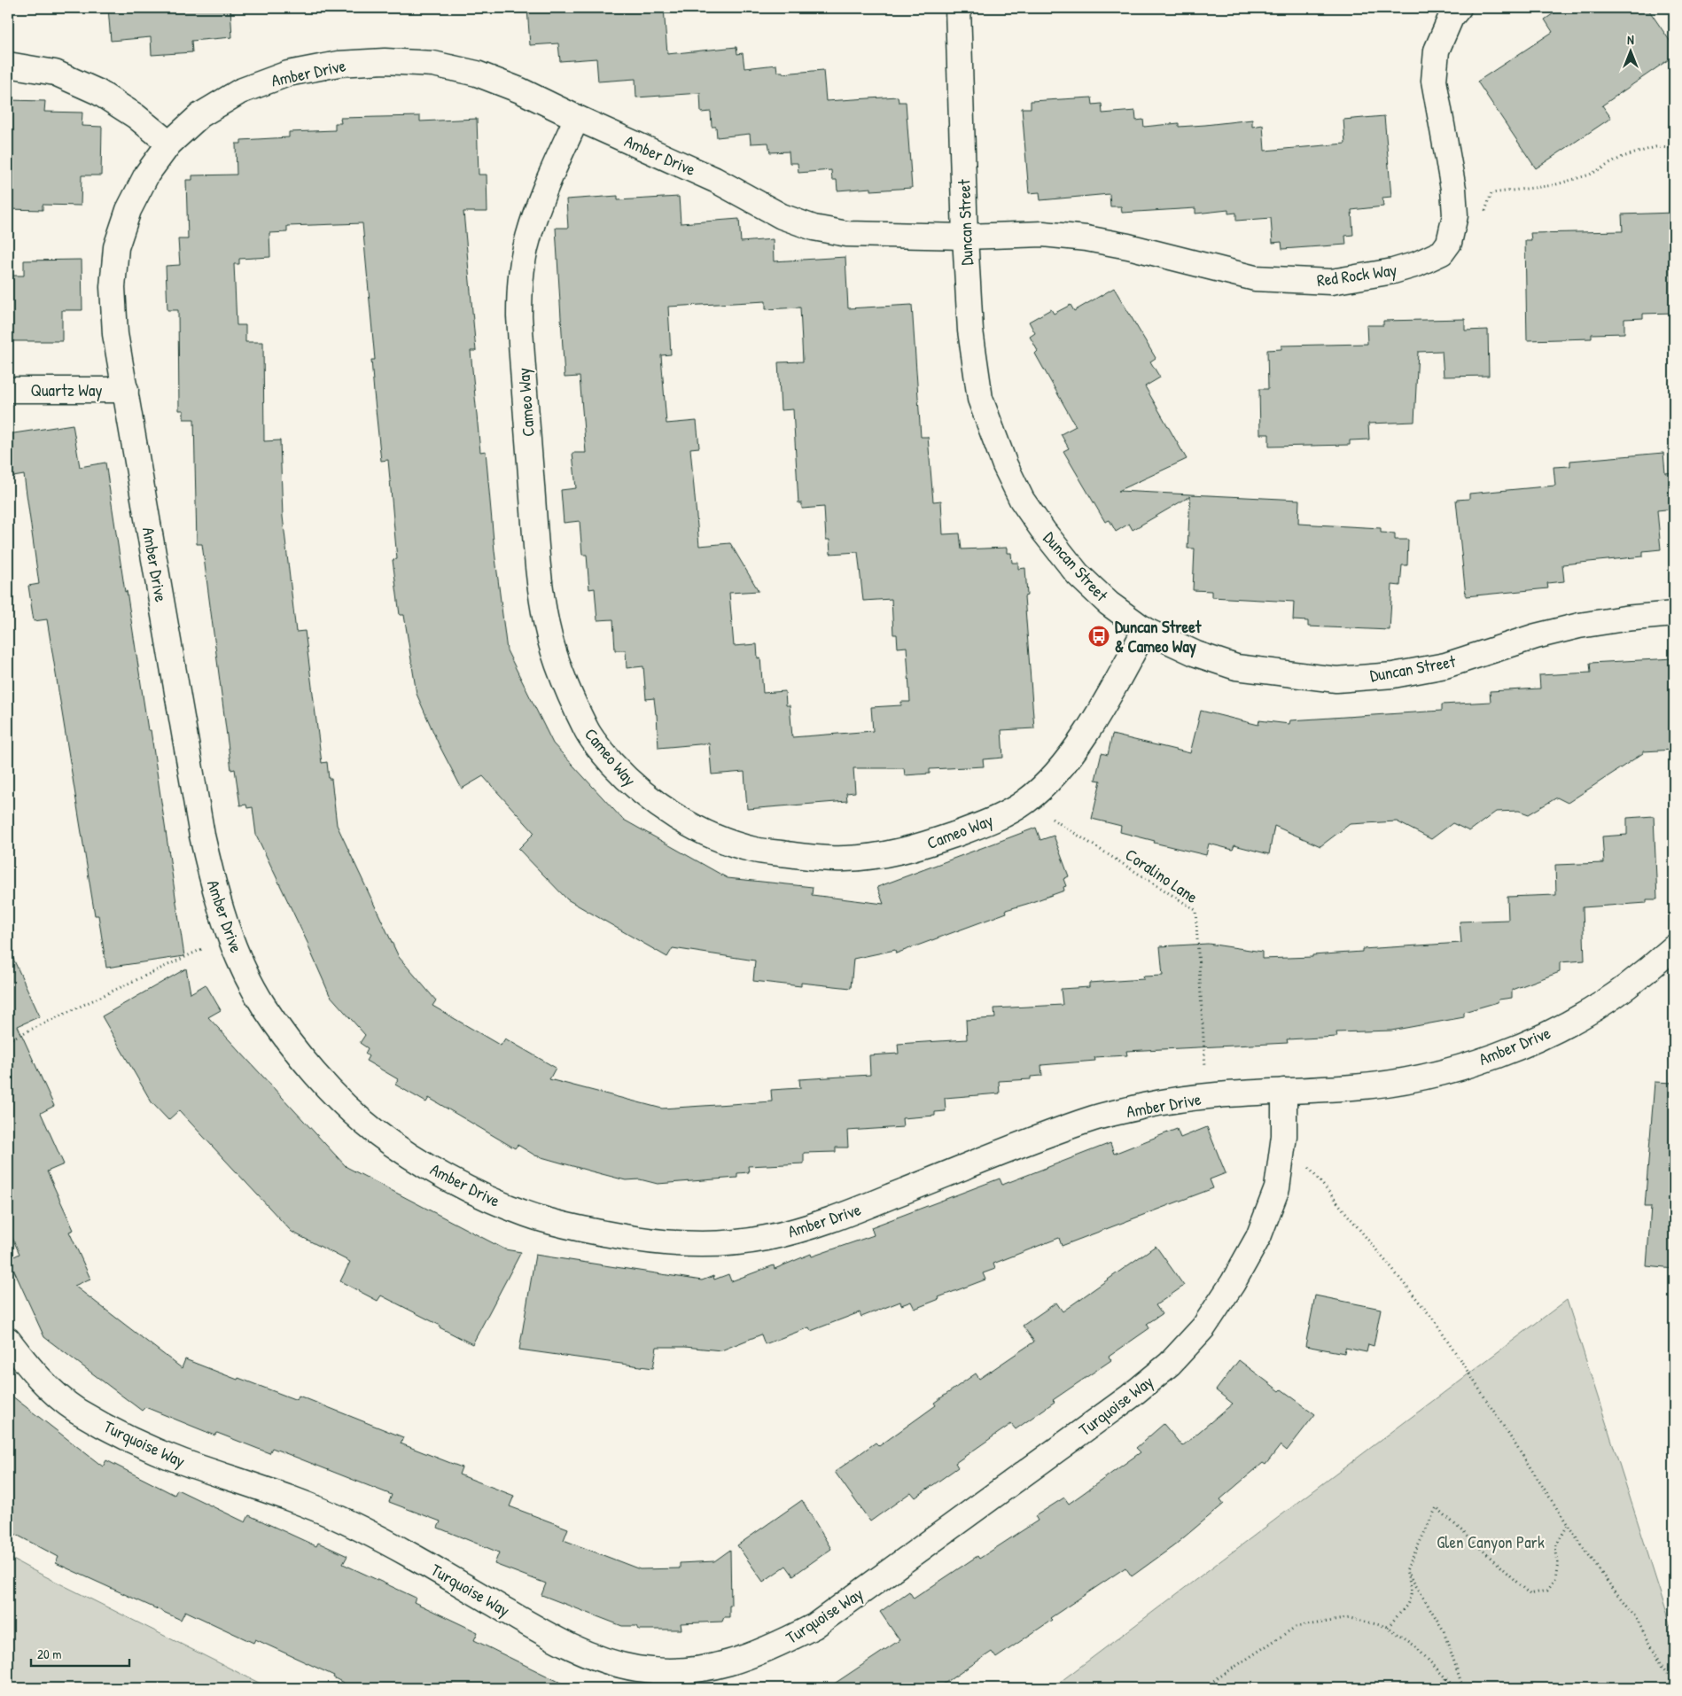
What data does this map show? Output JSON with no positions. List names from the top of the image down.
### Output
{
  "streets": {
    "street": [
      "Amber Drive",
      "Duncan Street",
      "Red Rock Way",
      "Quartz Way",
      "Cameo Way",
      "Turquoise Way"
    ],
    "path": ["Coralino Lane"]
  },
  "crossings": [
    ["Amber Drive", "Duncan Street"],
    ["Amber Drive", "Red Rock Way"],
    ["Amber Drive", "Quartz Way"],
    ["Amber Drive", "Cameo Way"],
    ["Amber Drive", "Coralino Lane"],
    ["Amber Drive", "Turquoise Way"],
    ["Duncan Street", "Red Rock Way"],
    ["Duncan Street", "Cameo Way"],
    ["Cameo Way", "Coralino Lane"]
  ],
  "parks": ["Glen Canyon Park"],
  "places": {
    "bus stop": ["Duncan Street & Cameo Way"]
  },
  "scale_bar": "20 m",
  "north": "top"
}
